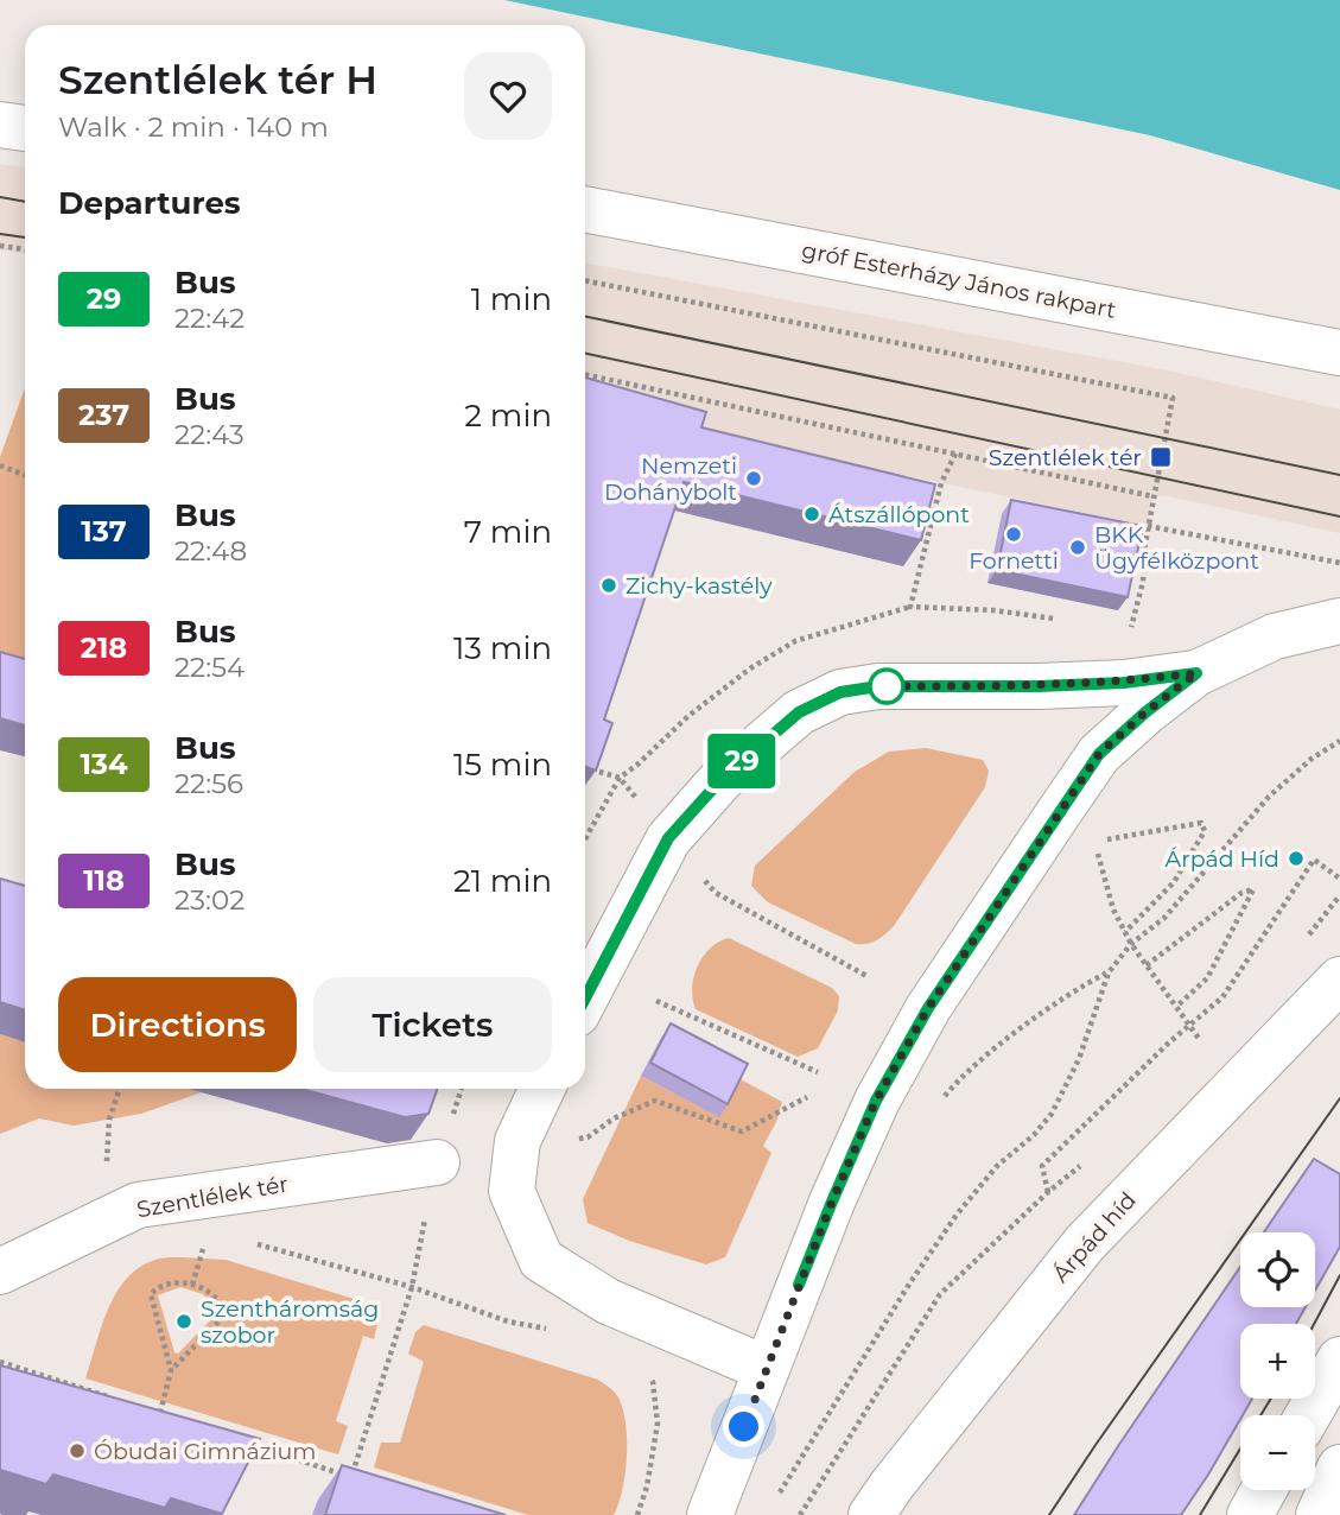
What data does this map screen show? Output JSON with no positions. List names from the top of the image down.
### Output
{
  "streets": {
    "main road": ["gróf Esterházy János rakpart", "Szentlélek tér", "Árpád híd"]
  },
  "places": {
    "transit": ["Szentlélek tér"],
    "other": [
      "Nemzeti Dohánybolt",
      "Átszállópont",
      "Fornetti",
      "BKK Ügyfélközpont",
      "Zichy-kastély",
      "Árpád Híd",
      "Szentháromság szobor",
      "Óbudai Gimnázium"
    ]
  },
  "lines": ["bus line 29"],
  "page": {
    "on_map": "29",
    "heading": [
      ["Szentlélek tér H", "Walk · 2 min · 140 m"],
      "Departures"
    ],
    "list": [
      {
        "mark": "29",
        "name": "Bus",
        "note": "22:42",
        "value": "1 min"
      },
      {
        "mark": "237",
        "name": "Bus",
        "note": "22:43",
        "value": "2 min"
      },
      {
        "mark": "137",
        "name": "Bus",
        "note": "22:48",
        "value": "7 min"
      },
      {
        "mark": "218",
        "name": "Bus",
        "note": "22:54",
        "value": "13 min"
      },
      {
        "mark": "134",
        "name": "Bus",
        "note": "22:56",
        "value": "15 min"
      },
      {
        "mark": "118",
        "name": "Bus",
        "note": "23:02",
        "value": "21 min"
      }
    ],
    "buttons": ["Directions", "Tickets"],
    "map_buttons": ["+", "−"]
  }
}
